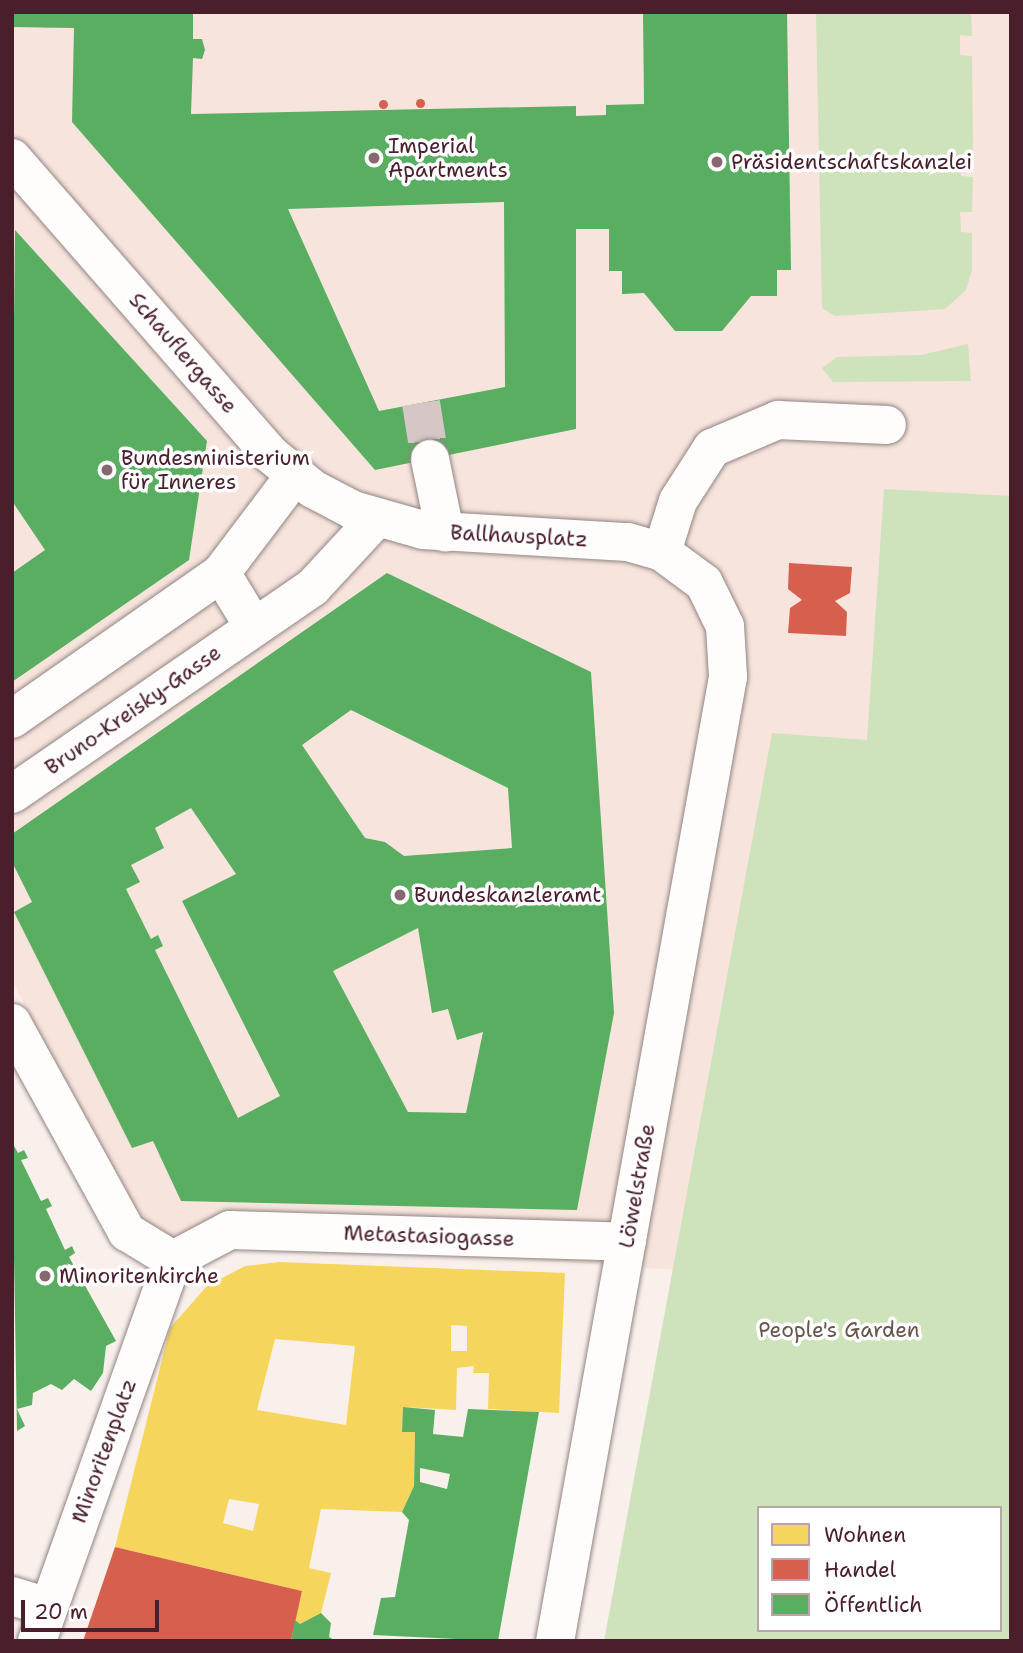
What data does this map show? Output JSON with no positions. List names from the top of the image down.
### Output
{
  "streets": {
    "street": [
      "Schauflergasse",
      "Ballhausplatz",
      "Bruno-Kreisky-Gasse",
      "Löwelstraße",
      "Metastasiogasse",
      "Minoritenplatz"
    ]
  },
  "crossings": [
    ["Schauflergasse", "Ballhausplatz"],
    ["Schauflergasse", "Bruno-Kreisky-Gasse"],
    ["Ballhausplatz", "Bruno-Kreisky-Gasse"],
    ["Ballhausplatz", "Löwelstraße"],
    ["Löwelstraße", "Metastasiogasse"],
    ["Metastasiogasse", "Minoritenplatz"]
  ],
  "parks": ["People's Garden"],
  "places": [
    "Imperial Apartments",
    "Präsidentschaftskanzlei",
    "Bundesministerium für Inneres",
    "Bundeskanzleramt",
    "Minoritenkirche"
  ],
  "legend": ["Wohnen", "Handel", "Öffentlich"],
  "scale_bar": "20 m"
}
